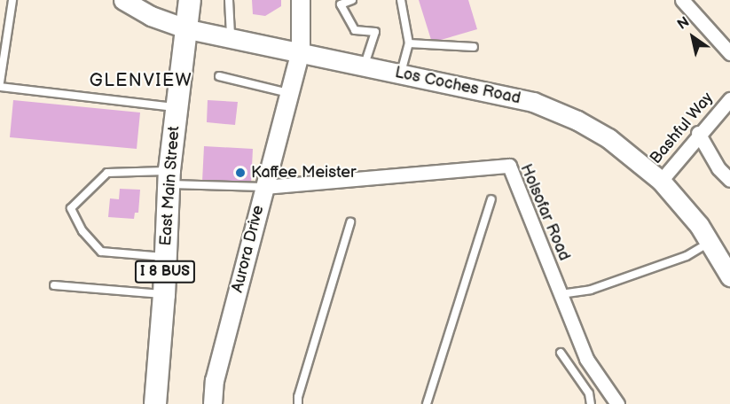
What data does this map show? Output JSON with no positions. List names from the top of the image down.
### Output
{
  "streets": {
    "main road": ["Los Coches Road", "East Main Street", "I 8 BUS"],
    "street": ["Bashful Way", "Holsofar Road", "Aurora Drive"]
  },
  "crossings": [
    ["Los Coches Road", "Bashful Way"],
    ["Los Coches Road", "East Main Street"],
    ["Los Coches Road", "Aurora Drive"],
    ["Holsofar Road", "Aurora Drive"]
  ],
  "districts": ["GLENVIEW"],
  "places": ["Kaffee Meister"],
  "north": "top left"
}
